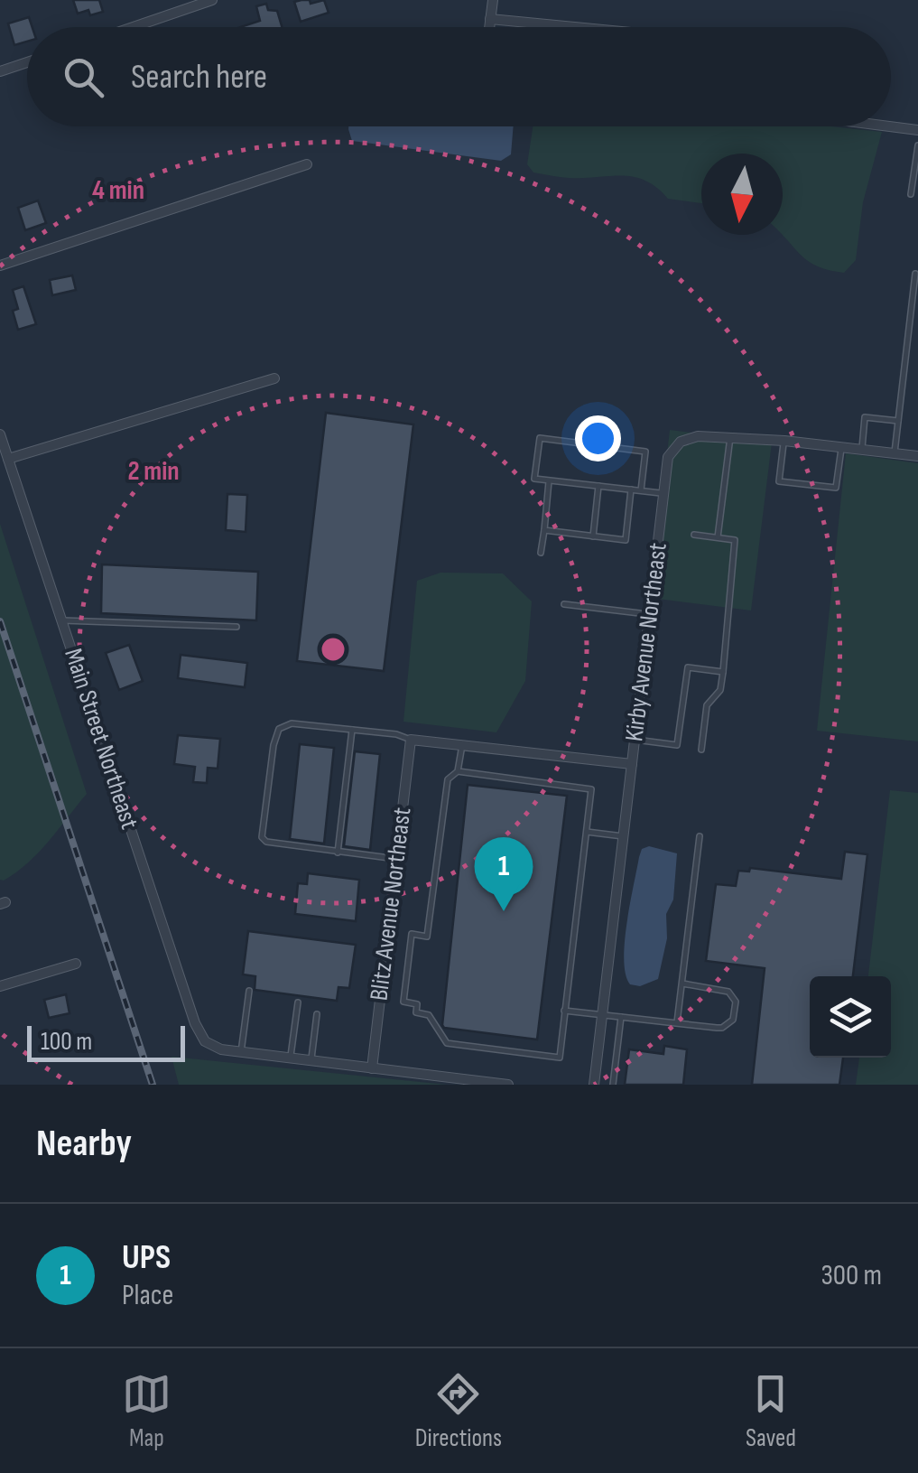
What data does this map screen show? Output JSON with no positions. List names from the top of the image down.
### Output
{
  "streets": {
    "street": ["Kirby Avenue Northeast", "Main Street Northeast", "Blitz Avenue Northeast"]
  },
  "scale_bar": "100 m",
  "north": "bottom",
  "page": {
    "search": "Search here",
    "pins": "1",
    "scale": "100 m",
    "heading": "Nearby",
    "list": [
      {
        "mark": "1",
        "name": "UPS",
        "note": "Place",
        "value": "300 m"
      }
    ],
    "nav": ["Map", "Directions", "Saved"]
  },
  "rings": ["4 min", "2 min"]
}
